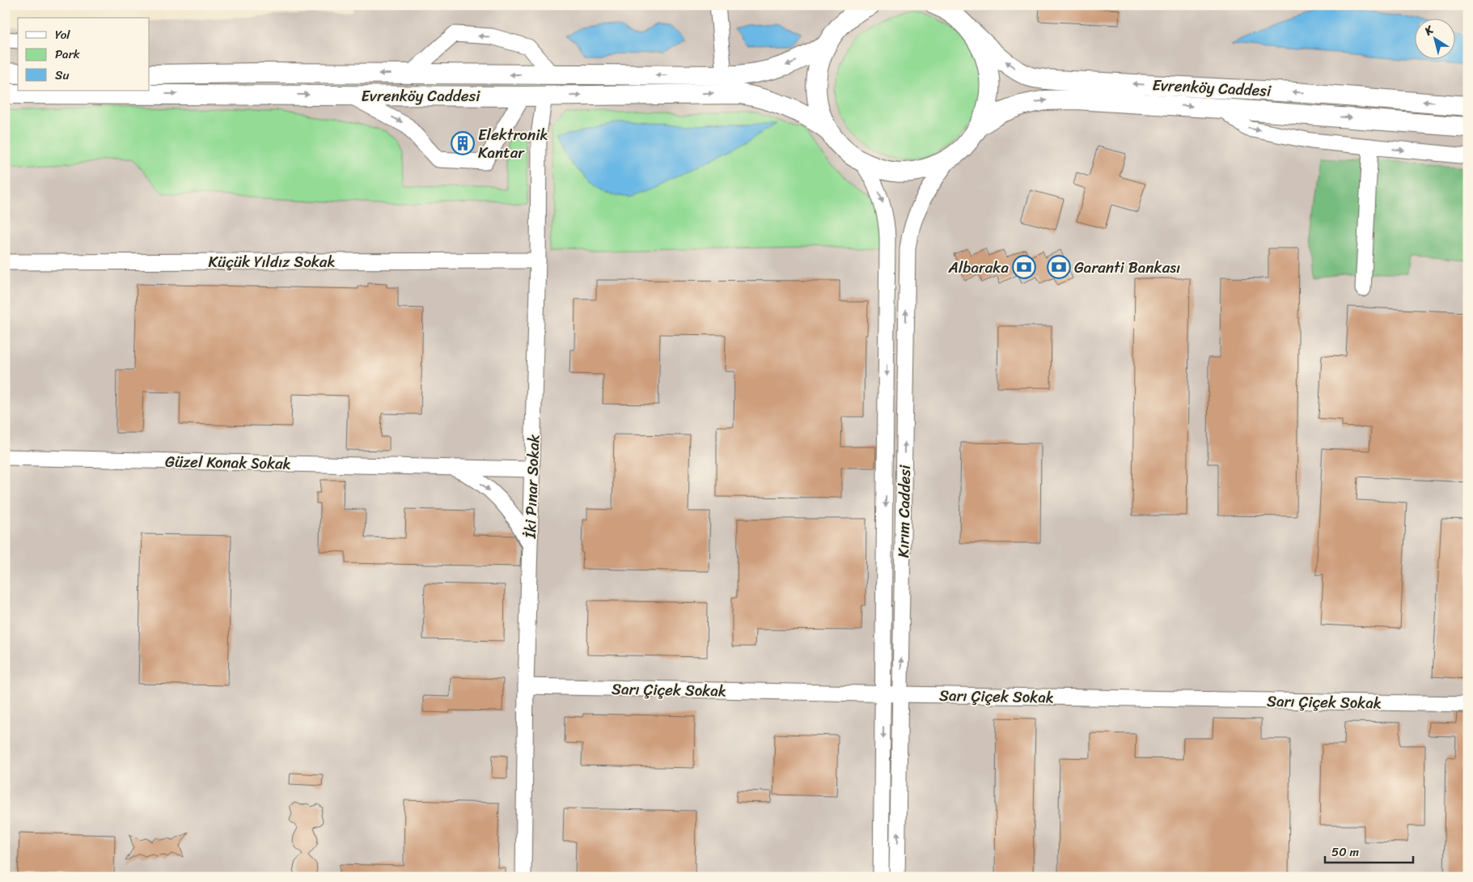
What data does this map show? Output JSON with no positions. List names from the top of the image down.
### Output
{
  "streets": {
    "main road": ["Evrenköy Caddesi"],
    "street": [
      "Küçük Yıldız Sokak",
      "Güzel Konak Sokak",
      "İki Pınar Sokak",
      "Kırım Caddesi",
      "Sarı Çiçek Sokak"
    ]
  },
  "crossings": [
    ["Evrenköy Caddesi", "İki Pınar Sokak"],
    ["Küçük Yıldız Sokak", "İki Pınar Sokak"],
    ["Güzel Konak Sokak", "İki Pınar Sokak"],
    ["İki Pınar Sokak", "Sarı Çiçek Sokak"],
    ["Kırım Caddesi", "Sarı Çiçek Sokak"]
  ],
  "places": {
    "building": ["Elektronik Kantar"],
    "bank": ["Albaraka", "Garanti Bankası"]
  },
  "legend": ["Yol", "Park", "Su"],
  "scale_bar": "50 m",
  "north": "top left"
}
